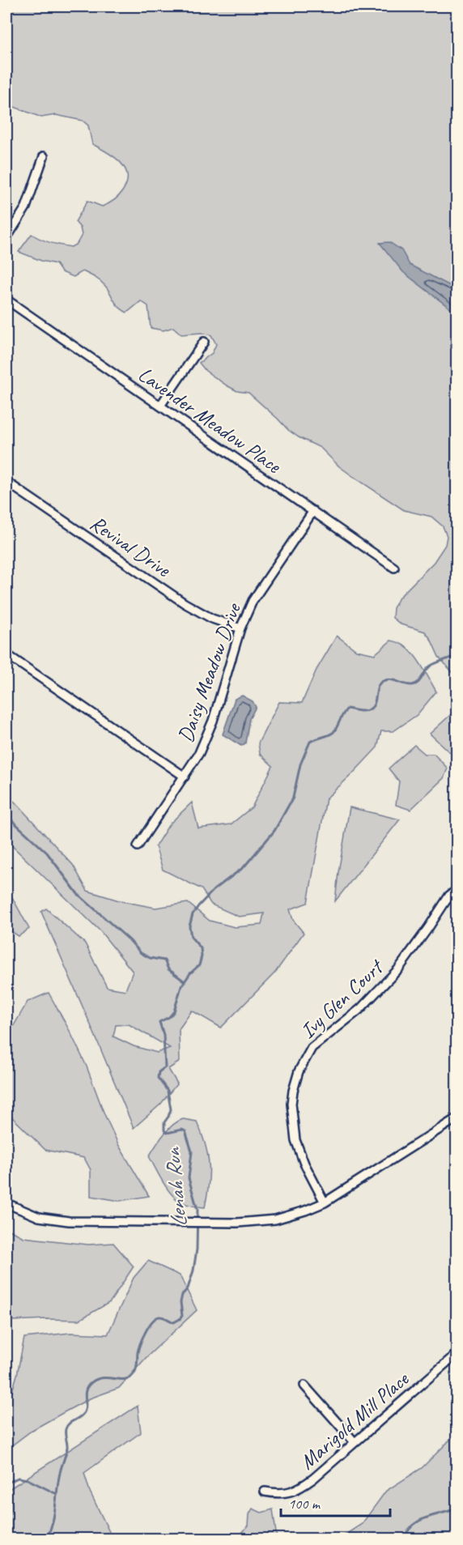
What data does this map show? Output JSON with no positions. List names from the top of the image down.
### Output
{
  "streets": {
    "street": [
      "Lavender Meadow Place",
      "Revival Drive",
      "Daisy Meadow Drive",
      "Ivy Glen Court",
      "Marigold Mill Place"
    ]
  },
  "crossings": [
    ["Lavender Meadow Place", "Daisy Meadow Drive"],
    ["Revival Drive", "Daisy Meadow Drive"]
  ],
  "water": ["Lenah Run"],
  "scale_bar": "100 m"
}
